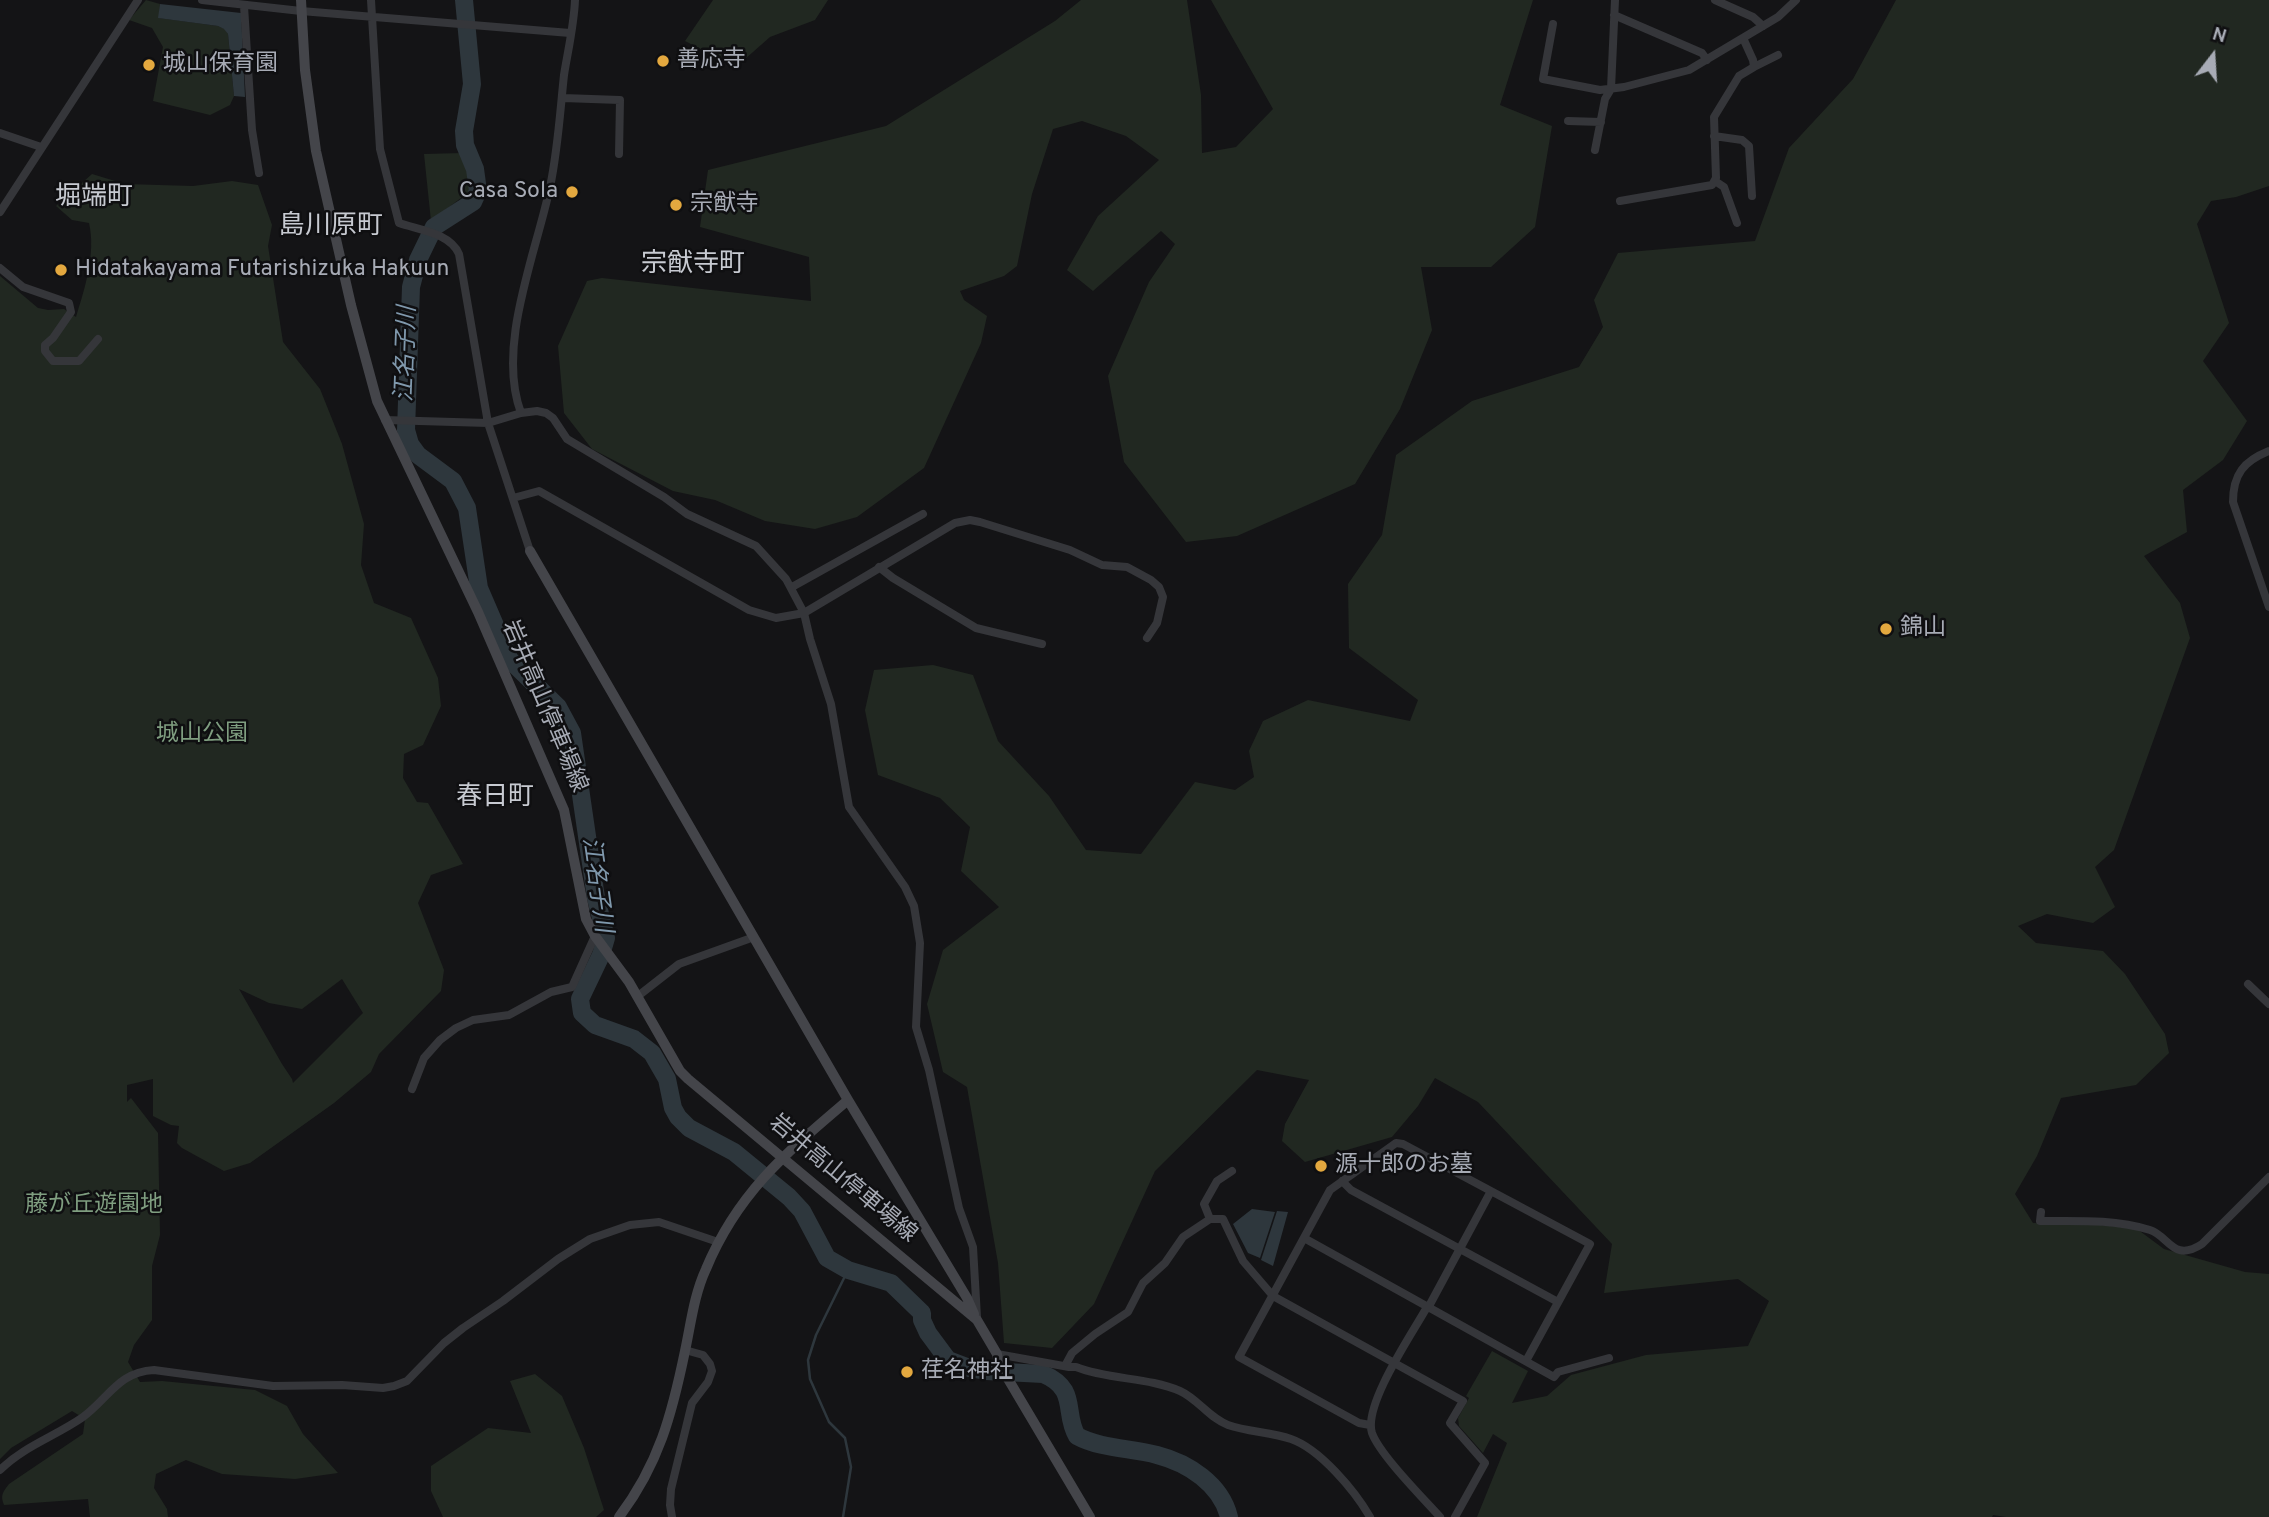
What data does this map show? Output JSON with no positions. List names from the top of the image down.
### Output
{
  "streets": {
    "main road": ["岩井高山停車場線"]
  },
  "districts": [
    "堀端町",
    "島川原町",
    "宗猷寺町",
    "春日町"
  ],
  "water": ["江名子川"],
  "parks": ["城山公園", "藤が丘遊園地"],
  "places": [
    "善応寺",
    "城山保育園",
    "Casa Sola",
    "宗猷寺",
    "Hidatakayama Futarishizuka Hakuun",
    "錦山",
    "源十郎のお墓",
    "荏名神社"
  ],
  "north": "top"
}
